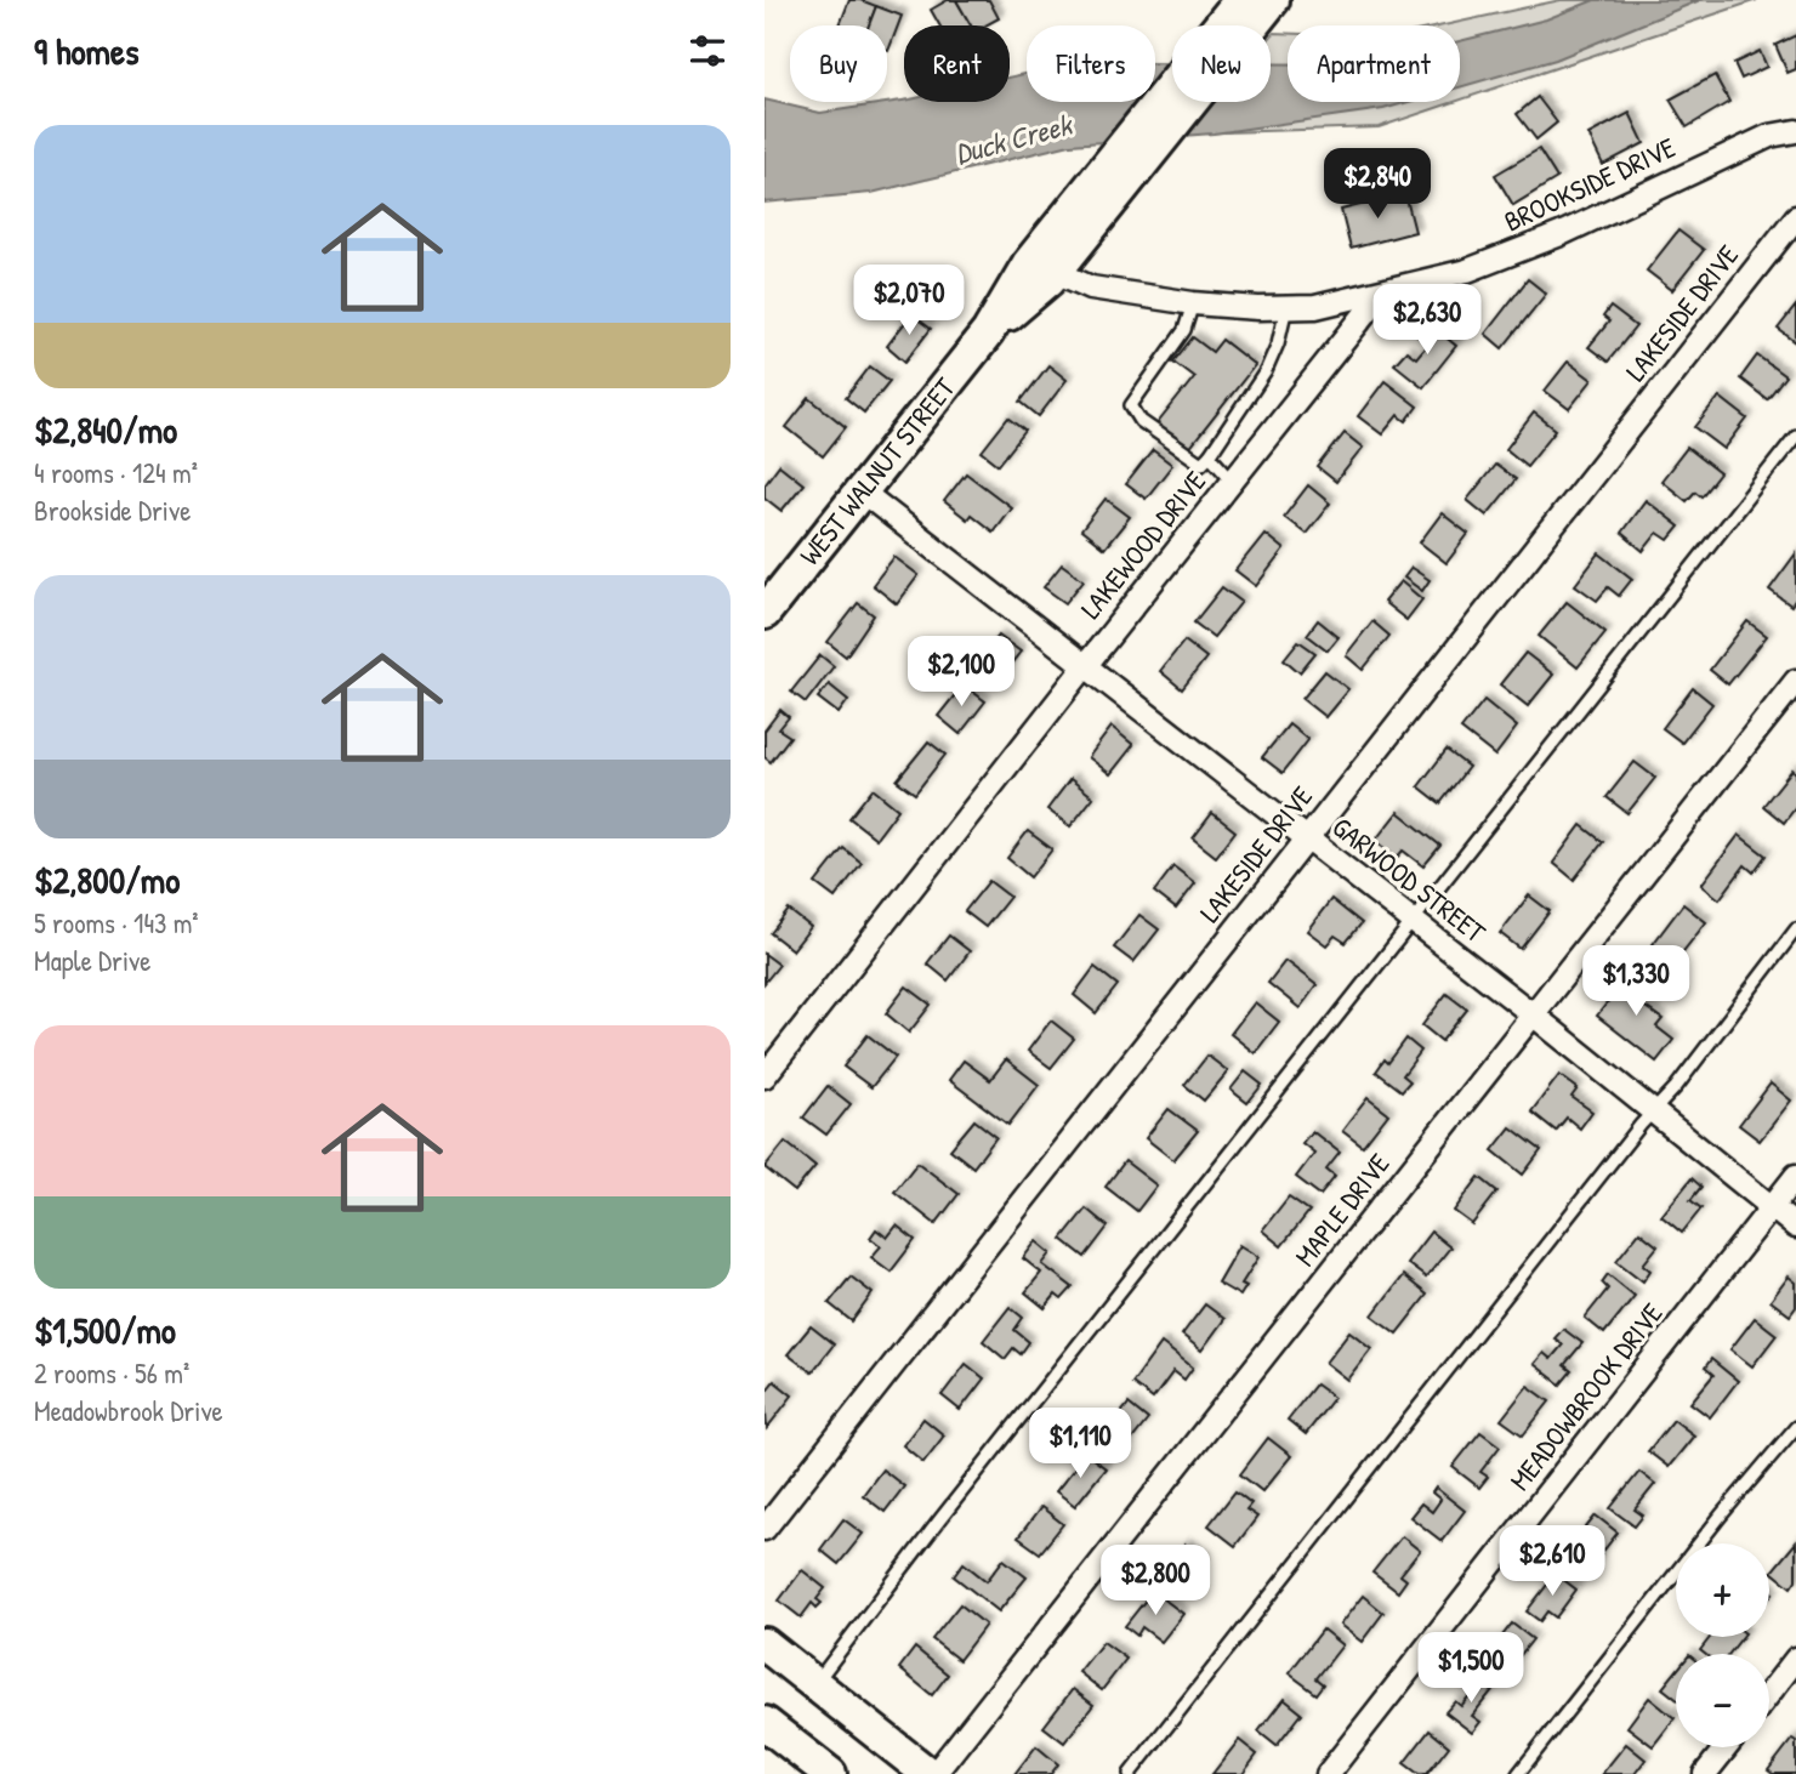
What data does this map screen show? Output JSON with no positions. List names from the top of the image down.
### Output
{
  "streets": {
    "main road": ["WEST WALNUT STREET"],
    "street": [
      "BROOKSIDE DRIVE",
      "LAKESIDE DRIVE",
      "LAKEWOOD DRIVE",
      "GARWOOD STREET",
      "MAPLE DRIVE",
      "MEADOWBROOK DRIVE"
    ]
  },
  "crossings": [
    ["BROOKSIDE DRIVE", "WEST WALNUT STREET"],
    ["BROOKSIDE DRIVE", "LAKEWOOD DRIVE"],
    ["LAKESIDE DRIVE", "GARWOOD STREET"],
    ["WEST WALNUT STREET", "GARWOOD STREET"],
    ["LAKEWOOD DRIVE", "GARWOOD STREET"],
    ["GARWOOD STREET", "MAPLE DRIVE"],
    ["GARWOOD STREET", "MEADOWBROOK DRIVE"]
  ],
  "water": ["Duck Creek"],
  "page": {
    "heading": "9 homes",
    "chip": [
      "Buy",
      "Rent",
      "Filters",
      "New",
      "Apartment"
    ],
    "list": [
      {
        "name": "$2,840/mo",
        "note": "4 rooms · 124 m² · Brookside Drive"
      },
      {
        "name": "$2,800/mo",
        "note": "5 rooms · 143 m² · Maple Drive"
      },
      {
        "name": "$1,500/mo",
        "note": "2 rooms · 56 m² · Meadowbrook Drive"
      }
    ],
    "price": [
      "$2,840",
      "$2,070",
      "$2,630",
      "$2,100",
      "$1,330",
      "$1,110",
      "$2,610",
      "$2,800",
      "$1,500"
    ],
    "map_buttons": ["+", "−"]
  }
}
